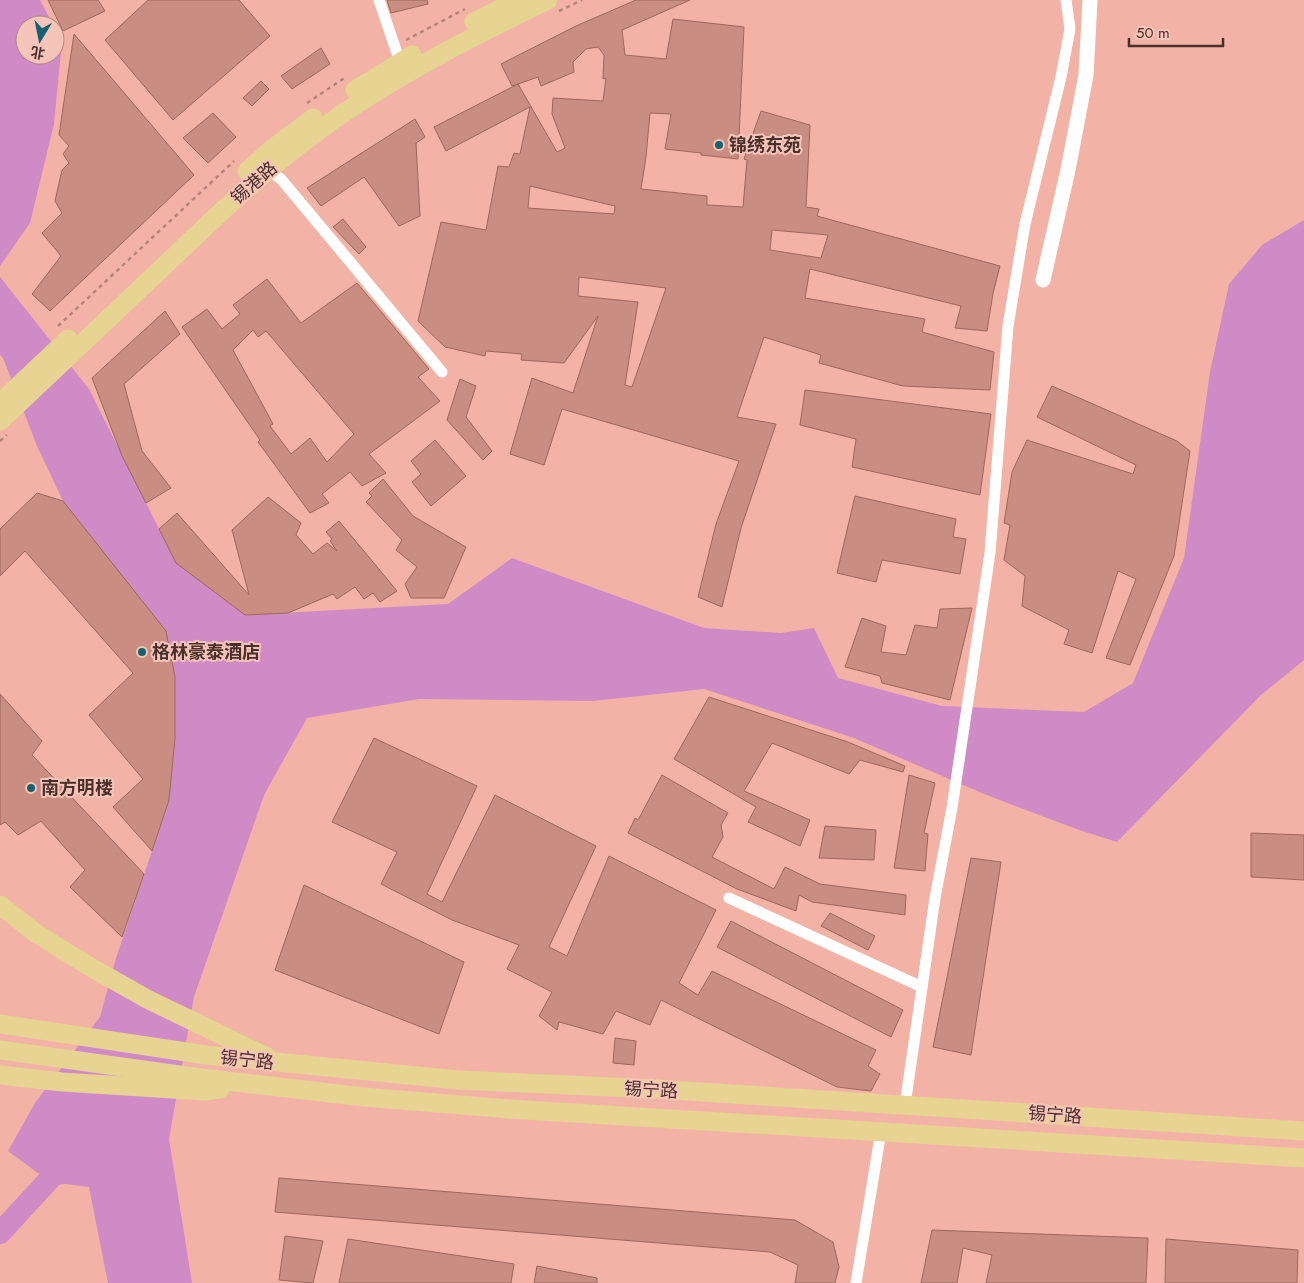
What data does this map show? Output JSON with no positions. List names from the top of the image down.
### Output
{
  "streets": {
    "main road": ["锡港路", "锡宁路"]
  },
  "places": ["锦绣东苑", "格林豪泰酒店", "南方明楼"],
  "scale_bar": "50 m",
  "north": "bottom"
}
